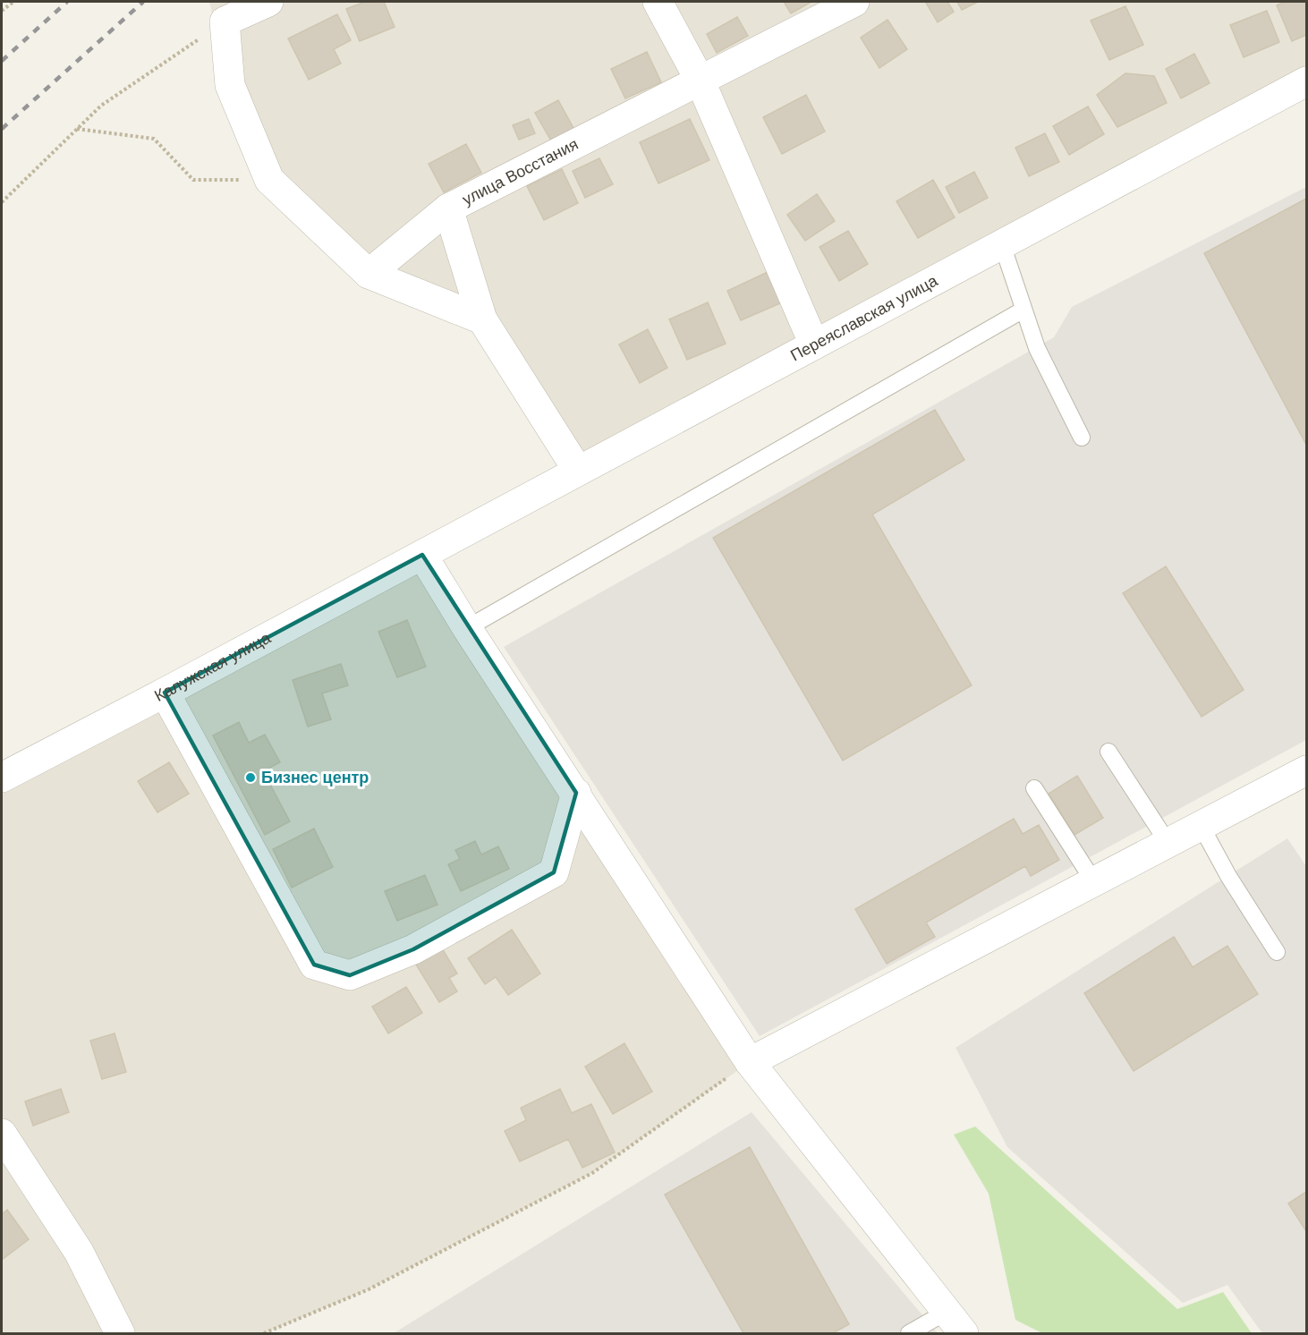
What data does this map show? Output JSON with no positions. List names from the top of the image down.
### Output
{
  "streets": {
    "street": ["улица Восстания", "Переяславская улица", "Калужская улица"]
  },
  "crossings": [
    ["улица Восстания", "Переяславская улица"],
    ["Переяславская улица", "Калужская улица"]
  ],
  "places": ["Бизнес центр"]
}
